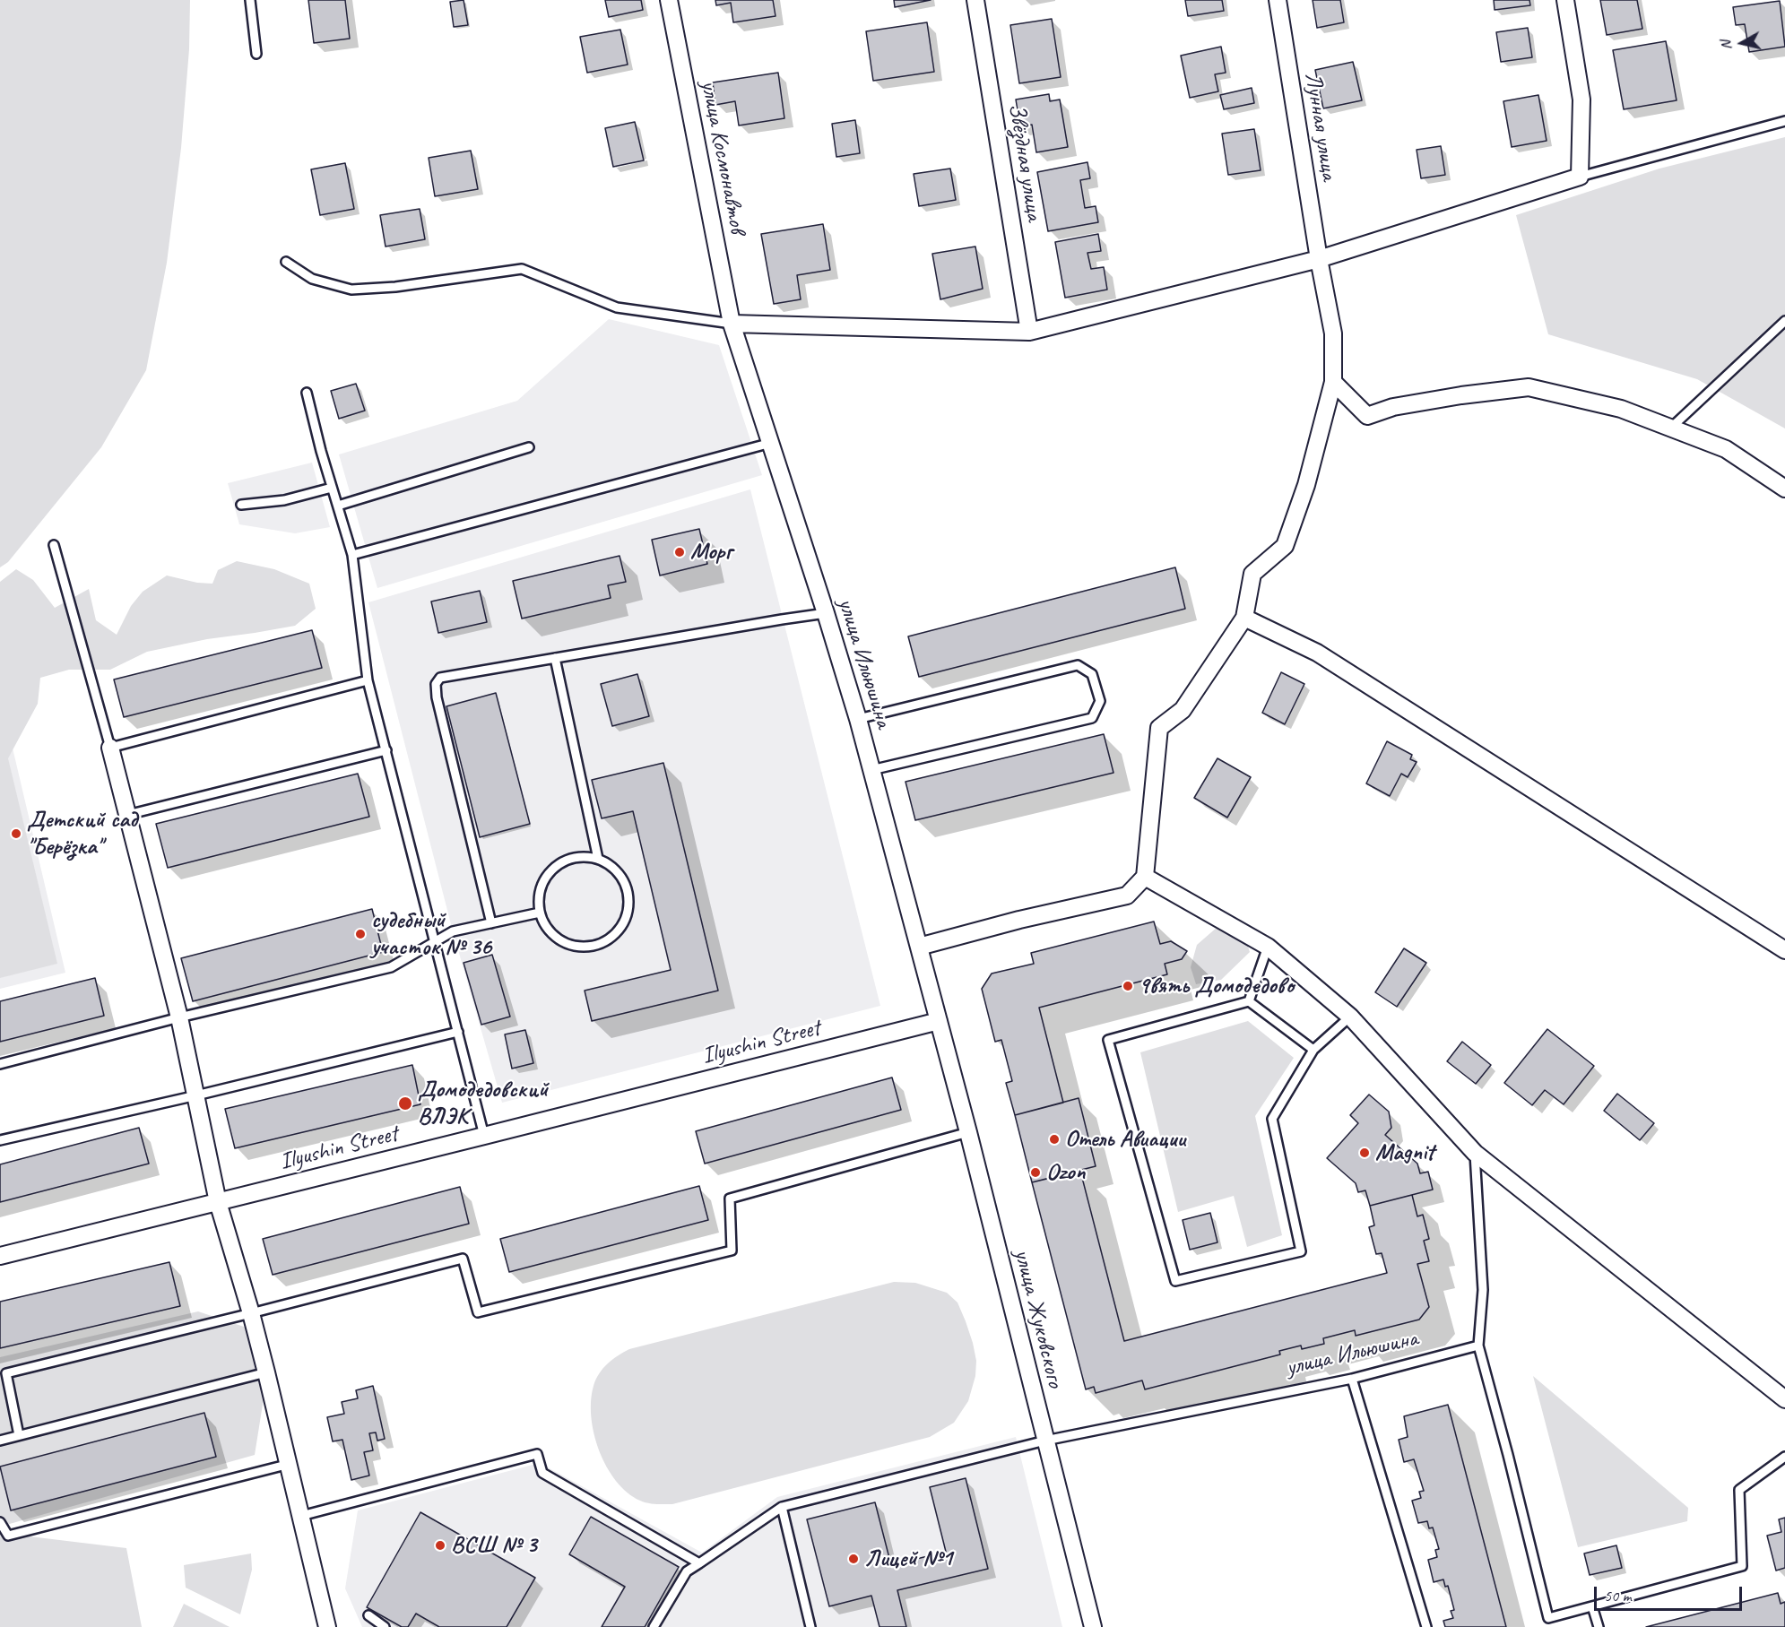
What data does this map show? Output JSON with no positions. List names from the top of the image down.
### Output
{
  "streets": {
    "street": [
      "Лунная улица",
      "улица Космонавтов",
      "Звёздная улица",
      "улица Ильюшина",
      "Ilyushin Street",
      "улица Жуковского"
    ]
  },
  "crossings": [
    ["улица Космонавтов", "улица Ильюшина"],
    ["улица Ильюшина", "Ilyushin Street"],
    ["улица Ильюшина", "улица Жуковского"],
    ["Ilyushin Street", "улица Жуковского"]
  ],
  "places": [
    "Морг",
    "Детский сад \"Берёзка\"",
    "судебный участок № 36",
    "9вять Домодедово",
    "Домодедовский ВЛЭК",
    "Отель Авиации",
    "Magnit",
    "Ozon",
    "ВСШ № 3",
    "Лицей №1"
  ],
  "scale_bar": "50 m",
  "north": "left"
}
